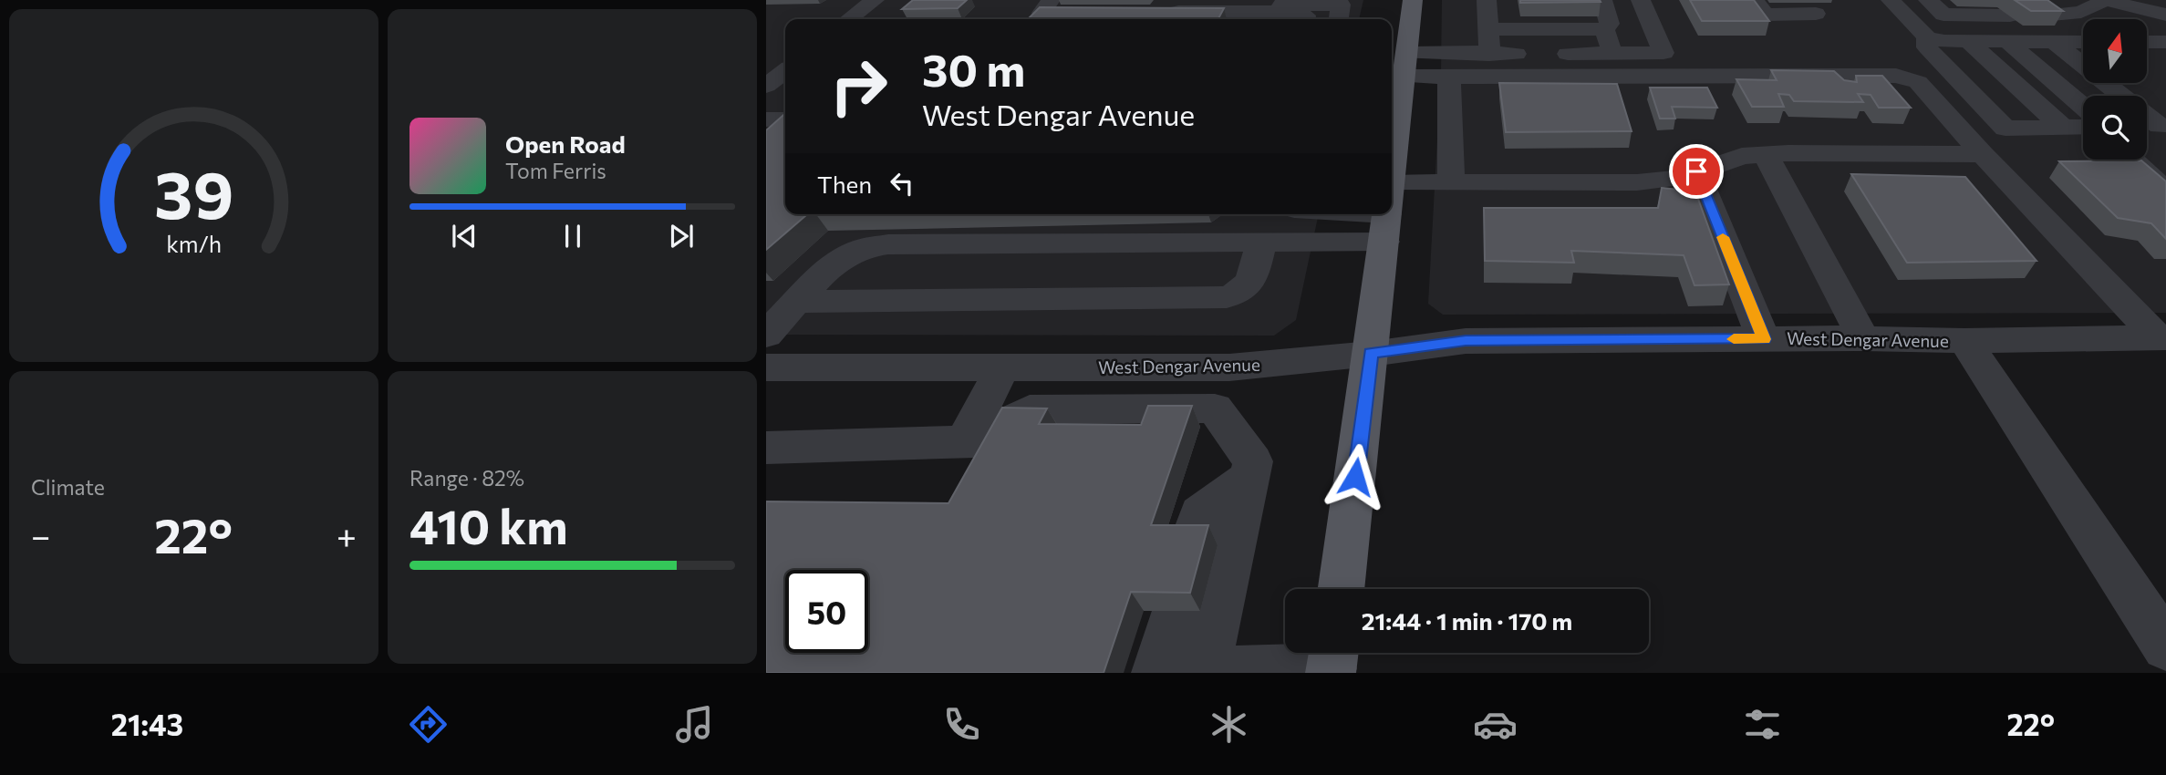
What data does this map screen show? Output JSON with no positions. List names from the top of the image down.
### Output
{
  "streets": {
    "street": ["West Dengar Avenue"]
  },
  "north": "top",
  "page": {
    "turn": ["30 m", "West Dengar Avenue"],
    "song": ["Open Road", "Tom Ferris"],
    "then": "Then",
    "tile": [
      "Climate",
      ["Range · 82%", "410 km"]
    ],
    "heat": ["−", "22°", "+"],
    "limit": "50",
    "trip": "21:44 · 1 min · 170 m",
    "tabs": ["21:43", "22°"],
    "gauge": ["39", "km/h"]
  }
}
